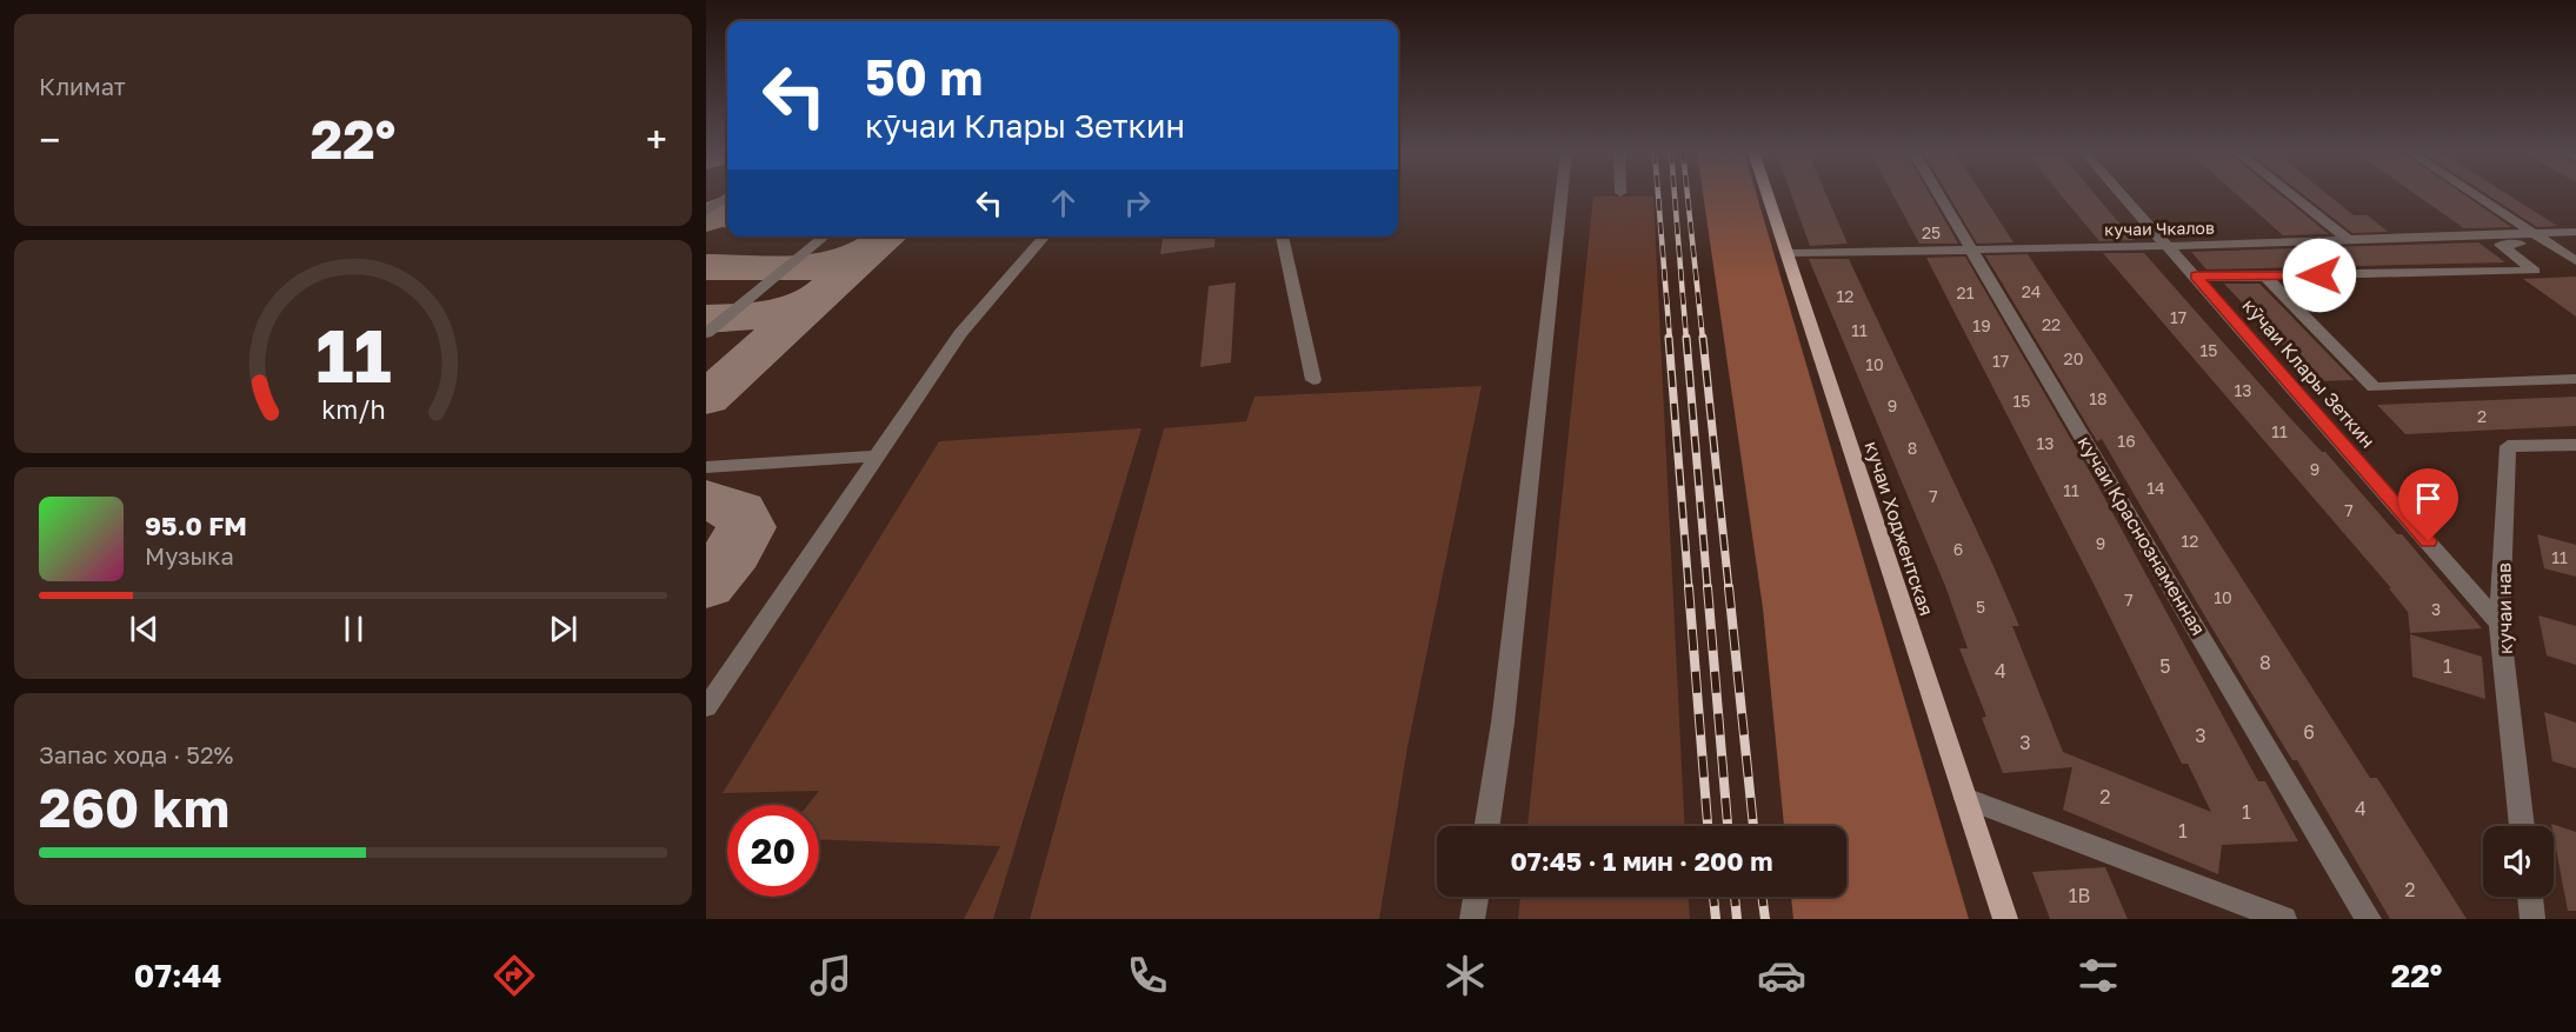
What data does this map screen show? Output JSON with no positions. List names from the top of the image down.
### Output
{
  "streets": {
    "main road": ["кучаи Ходжентская"],
    "street": [
      "кучаи Чкалов",
      "кӯчаи Клары Зеткин",
      "кучаи Краснознаменная",
      "кучаи нав"
    ]
  },
  "crossings": [
    ["кучаи Чкалов", "кӯчаи Клары Зеткин"],
    ["кучаи Чкалов", "кучаи Ходжентская"],
    ["кучаи Чкалов", "кучаи Краснознаменная"],
    ["кӯчаи Клары Зеткин", "кучаи нав"]
  ],
  "house_numbers": [
    "25",
    "24",
    "21",
    "12",
    "17",
    "22",
    "19",
    "11",
    "15",
    "20",
    "17",
    "10",
    "13",
    "18",
    "15",
    "9",
    "2",
    "11",
    "16",
    "13",
    "8",
    "9",
    "14",
    "11",
    "7",
    "7",
    "12",
    "9",
    "6",
    "11",
    "10",
    "7",
    "5",
    "3",
    "8",
    "5",
    "1",
    "4",
    "6",
    "3",
    "3",
    "2",
    "4",
    "1",
    "1",
    "2",
    "1В"
  ],
  "page": {
    "tile": [
      "Климат",
      ["Запас хода · 52%", "260 km"]
    ],
    "turn": ["50 m", "кӯчаи Клары Зеткин"],
    "heat": ["−", "22°", "+"],
    "song": ["95.0 FM", "Музыка"],
    "limit": "20",
    "trip": "07:45 · 1 мин · 200 m",
    "tabs": ["07:44", "22°"],
    "gauge": ["11", "km/h"]
  }
}
